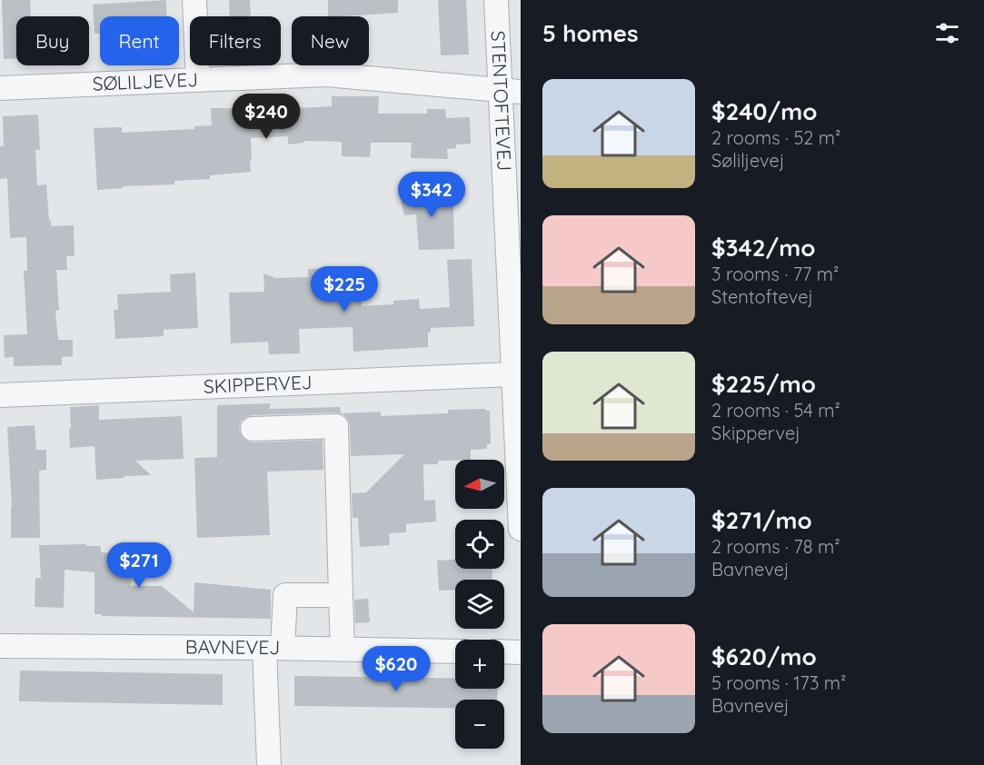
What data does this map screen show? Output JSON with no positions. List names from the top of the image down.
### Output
{
  "streets": {
    "street": [
      "SØLILJEVEJ",
      "STENTOFTEVEJ",
      "SKIPPERVEJ",
      "BAVNEVEJ"
    ]
  },
  "crossings": [
    ["SØLILJEVEJ", "STENTOFTEVEJ"],
    ["STENTOFTEVEJ", "SKIPPERVEJ"]
  ],
  "north": "left",
  "page": {
    "heading": "5 homes",
    "chip": [
      "Buy",
      "Rent",
      "Filters",
      "New"
    ],
    "list": [
      {
        "name": "$240/mo",
        "note": "2 rooms · 52 m² · Søliljevej"
      },
      {
        "name": "$342/mo",
        "note": "3 rooms · 77 m² · Stentoftevej"
      },
      {
        "name": "$225/mo",
        "note": "2 rooms · 54 m² · Skippervej"
      },
      {
        "name": "$271/mo",
        "note": "2 rooms · 78 m² · Bavnevej"
      },
      {
        "name": "$620/mo",
        "note": "5 rooms · 173 m² · Bavnevej"
      }
    ],
    "price": [
      "$240",
      "$342",
      "$225",
      "$271",
      "$620"
    ],
    "map_buttons": ["+", "−"]
  }
}
